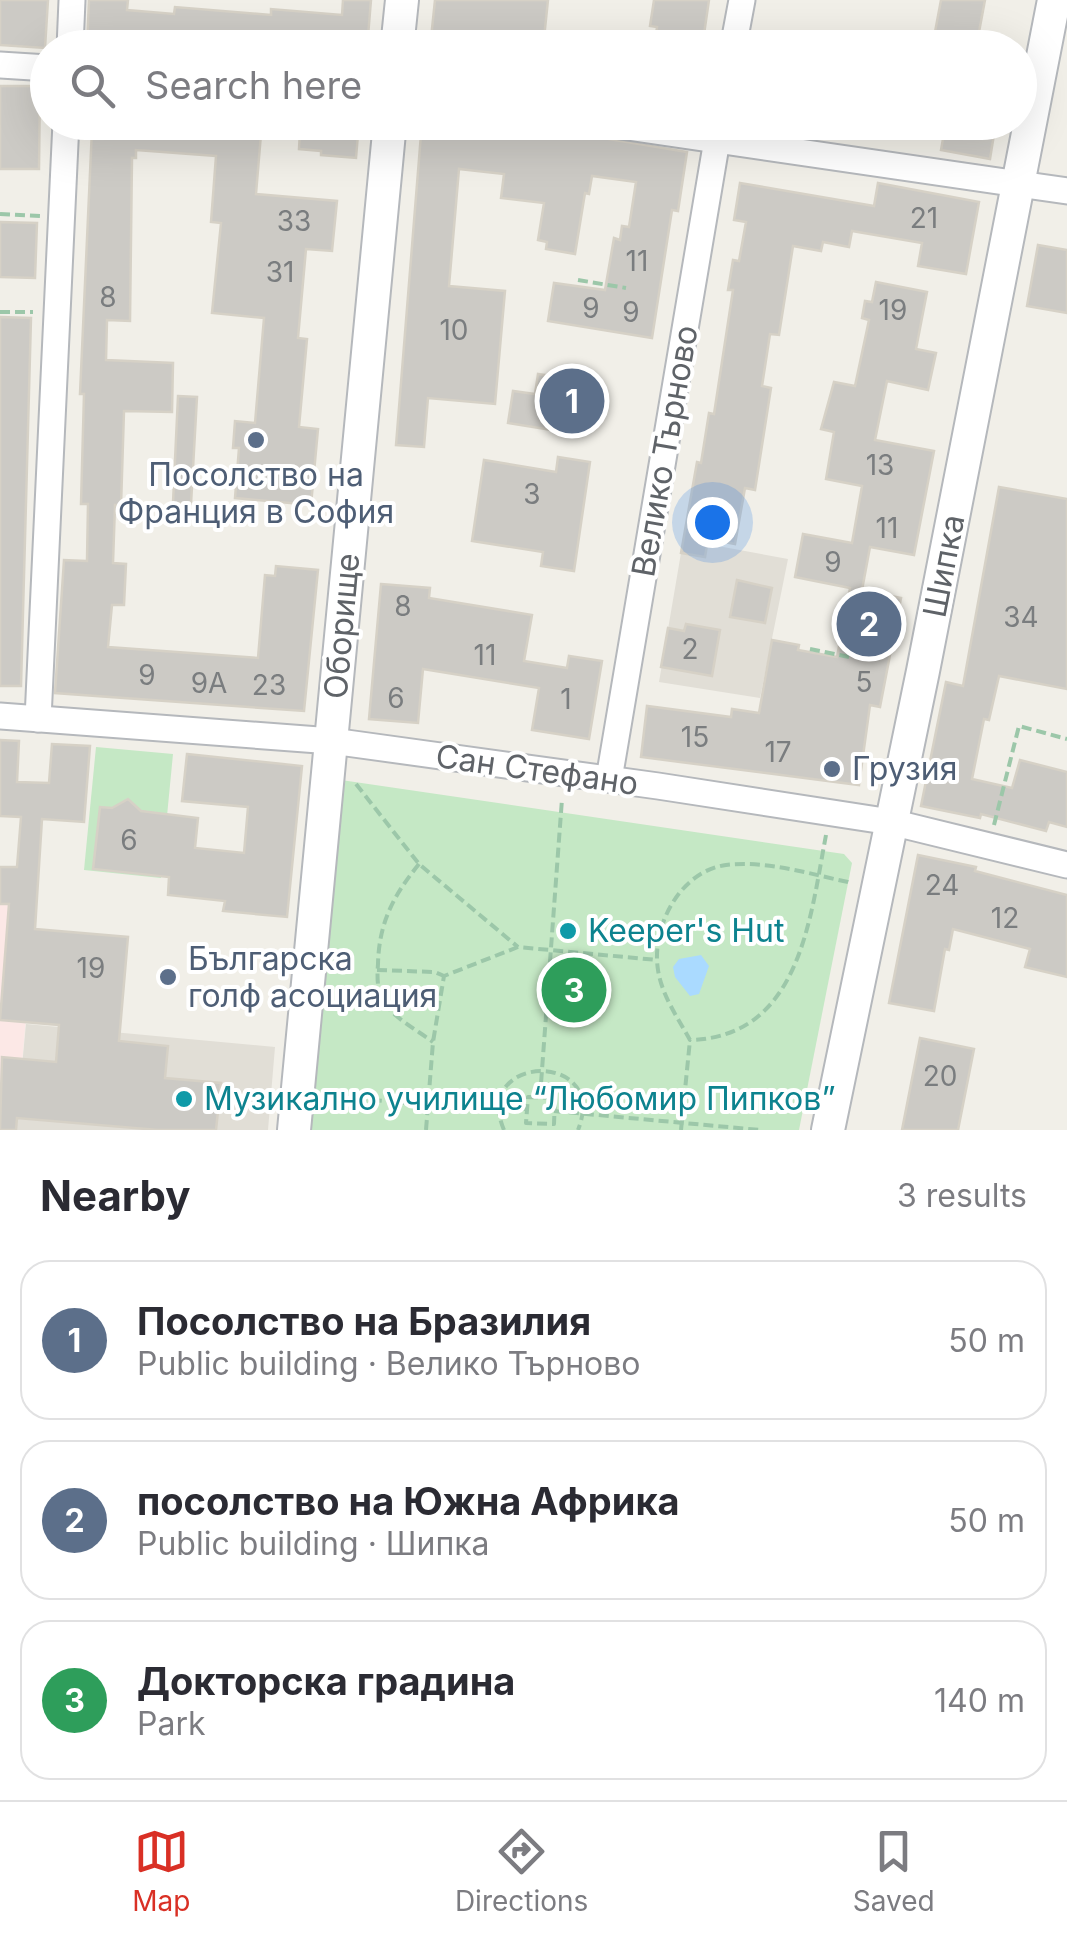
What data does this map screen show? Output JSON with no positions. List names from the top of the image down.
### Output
{
  "streets": {
    "street": [
      "Велико Търново",
      "Шипка",
      "Оборище",
      "Сан Стефано"
    ]
  },
  "crossings": [
    ["Велико Търново", "Сан Стефано"],
    ["Шипка", "Сан Стефано"],
    ["Оборище", "Сан Стефано"]
  ],
  "places": [
    "Посолство на Франция в София",
    "Грузия",
    "Keeper's Hut",
    "Българска голф асоциация",
    "Музикално училище “Любомир Пипков”"
  ],
  "house_numbers": [
    "21",
    "33",
    "11",
    "31",
    "8",
    "9",
    "19",
    "9",
    "10",
    "13",
    "3",
    "11",
    "9",
    "8",
    "34",
    "2",
    "11",
    "9",
    "5",
    "9А",
    "23",
    "6",
    "1",
    "15",
    "17",
    "6",
    "24",
    "12",
    "19",
    "20"
  ],
  "page": {
    "search": "Search here",
    "pins": ["1", "2", "3"],
    "heading": ["Nearby", "3 results"],
    "list": [
      {
        "mark": "1",
        "name": "Посолство на Бразилия",
        "note": "Public building · Велико Търново",
        "value": "50 m"
      },
      {
        "mark": "2",
        "name": "посолство на Южна Африка",
        "note": "Public building · Шипка",
        "value": "50 m"
      },
      {
        "mark": "3",
        "name": "Докторска градина",
        "note": "Park",
        "value": "140 m"
      }
    ],
    "nav": ["Map", "Directions", "Saved"]
  }
}
